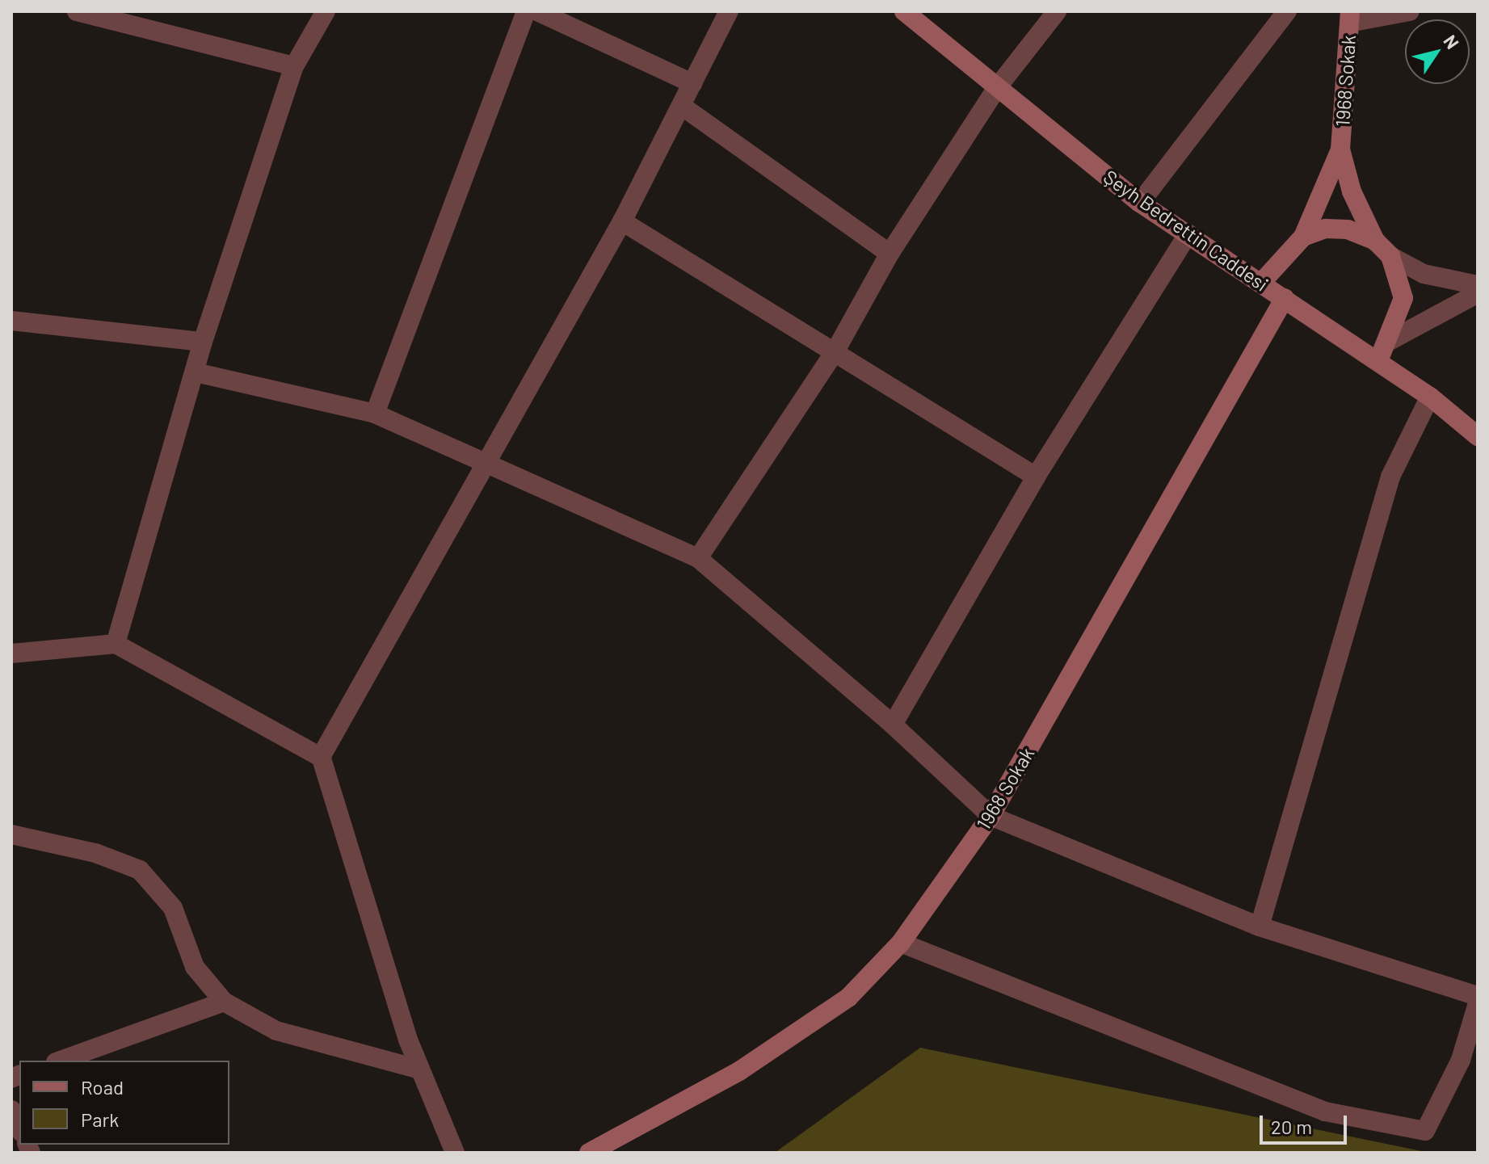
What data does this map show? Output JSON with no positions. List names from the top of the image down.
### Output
{
  "streets": {
    "street": ["1968 Sokak", "Şeyh Bedrettin Caddesi"]
  },
  "crossings": [
    ["1968 Sokak", "Şeyh Bedrettin Caddesi"]
  ],
  "legend": ["Road", "Park"],
  "scale_bar": "20 m",
  "north": "top right"
}
